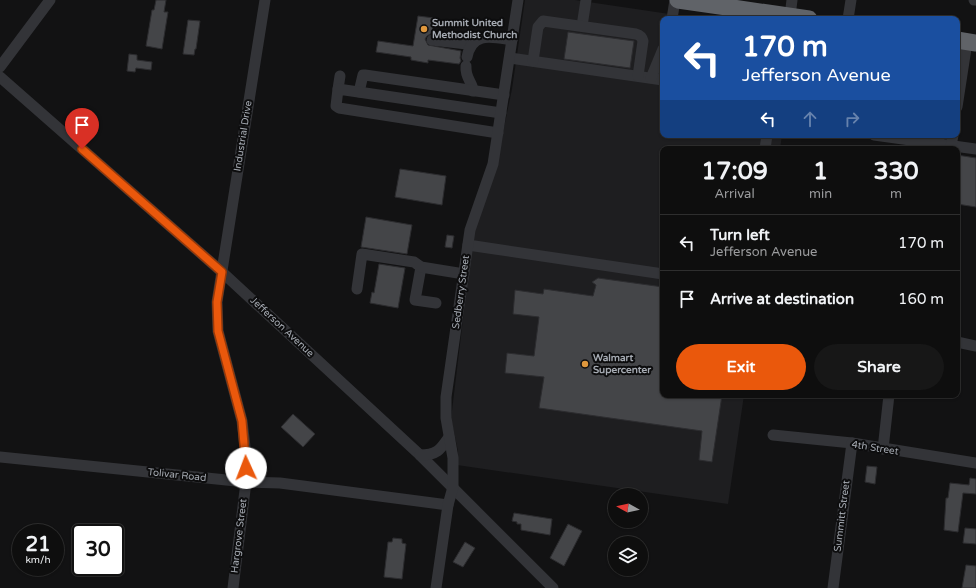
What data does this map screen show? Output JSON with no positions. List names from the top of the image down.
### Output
{
  "streets": {
    "street": [
      "Industrial Drive",
      "Sedberry Street",
      "Jefferson Avenue",
      "4th Street",
      "Tolivar Road",
      "Summitt Street",
      "Hargrove Street"
    ]
  },
  "crossings": [
    ["Industrial Drive", "Jefferson Avenue"],
    ["Industrial Drive", "Hargrove Street"],
    ["Sedberry Street", "Jefferson Avenue"],
    ["Sedberry Street", "Tolivar Road"],
    ["Jefferson Avenue", "Hargrove Street"],
    ["4th Street", "Summitt Street"],
    ["Tolivar Road", "Hargrove Street"]
  ],
  "places": ["Summit United Methodist Church", "Walmart Supercenter"],
  "north": "left",
  "page": {
    "turn": ["170 m", "Jefferson Avenue"],
    "eta": [
      "17:09",
      "Arrival",
      "1",
      "min",
      "330",
      "m"
    ],
    "list": [
      {
        "name": "Turn left",
        "note": "Jefferson Avenue",
        "value": "170 m"
      },
      {
        "name": "Arrive at destination",
        "value": "160 m"
      }
    ],
    "buttons": ["Exit", "Share"],
    "speed": "21 km/h",
    "limit": "30"
  }
}
